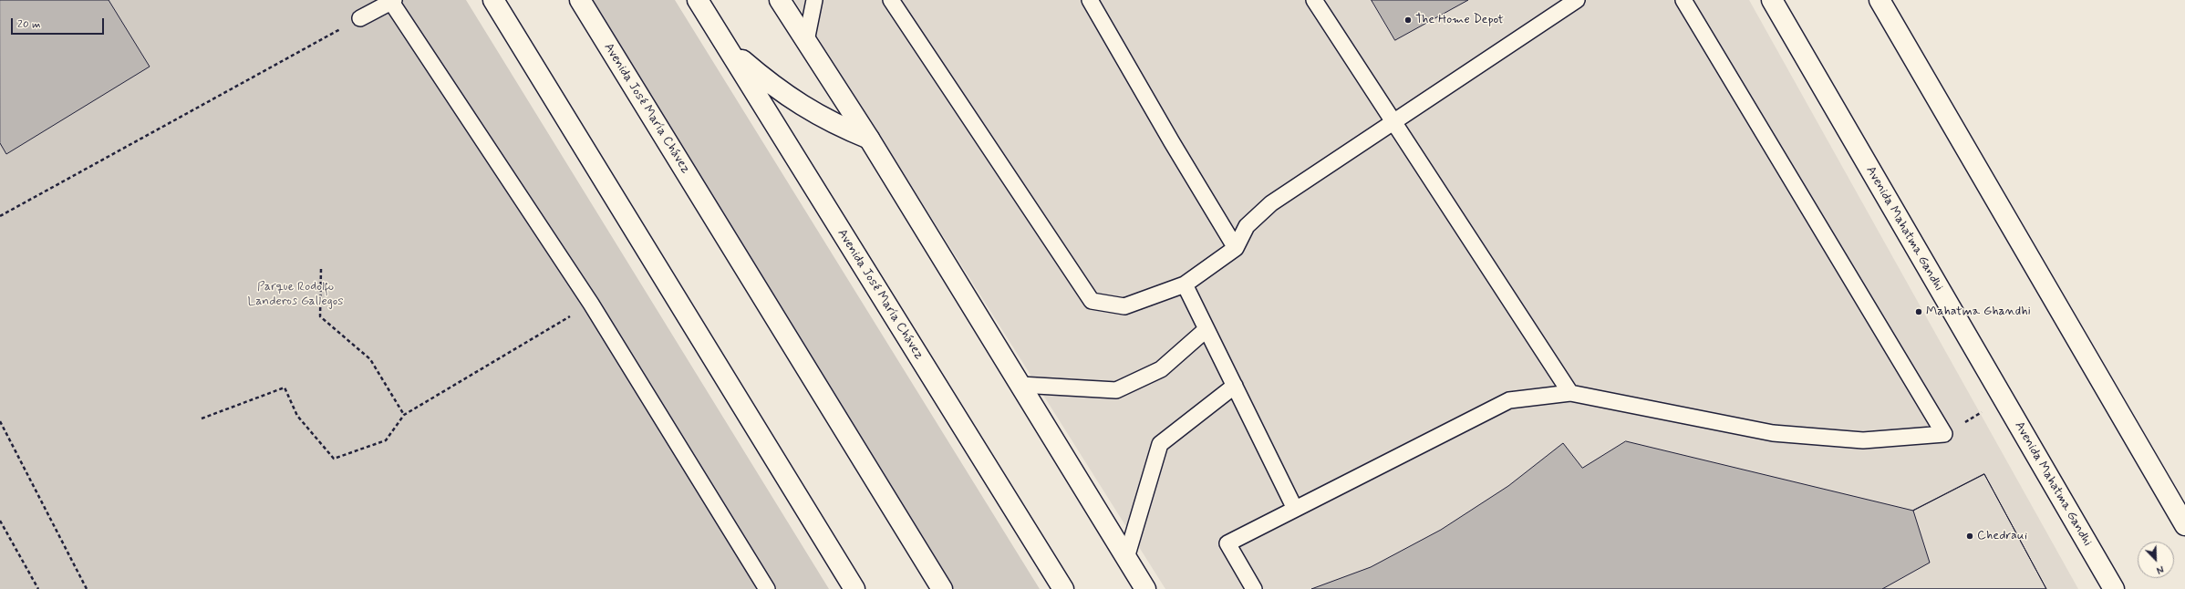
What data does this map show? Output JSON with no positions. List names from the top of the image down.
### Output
{
  "streets": {
    "main road": ["Avenida José María Chávez", "Avenida Mahatma Gandhi"]
  },
  "parks": ["Parque Rodolfo Landeros Gallegos"],
  "places": ["The Home Depot", "Mahatma Ghandhi", "Chedraui"],
  "scale_bar": "20 m",
  "north": "bottom right"
}
